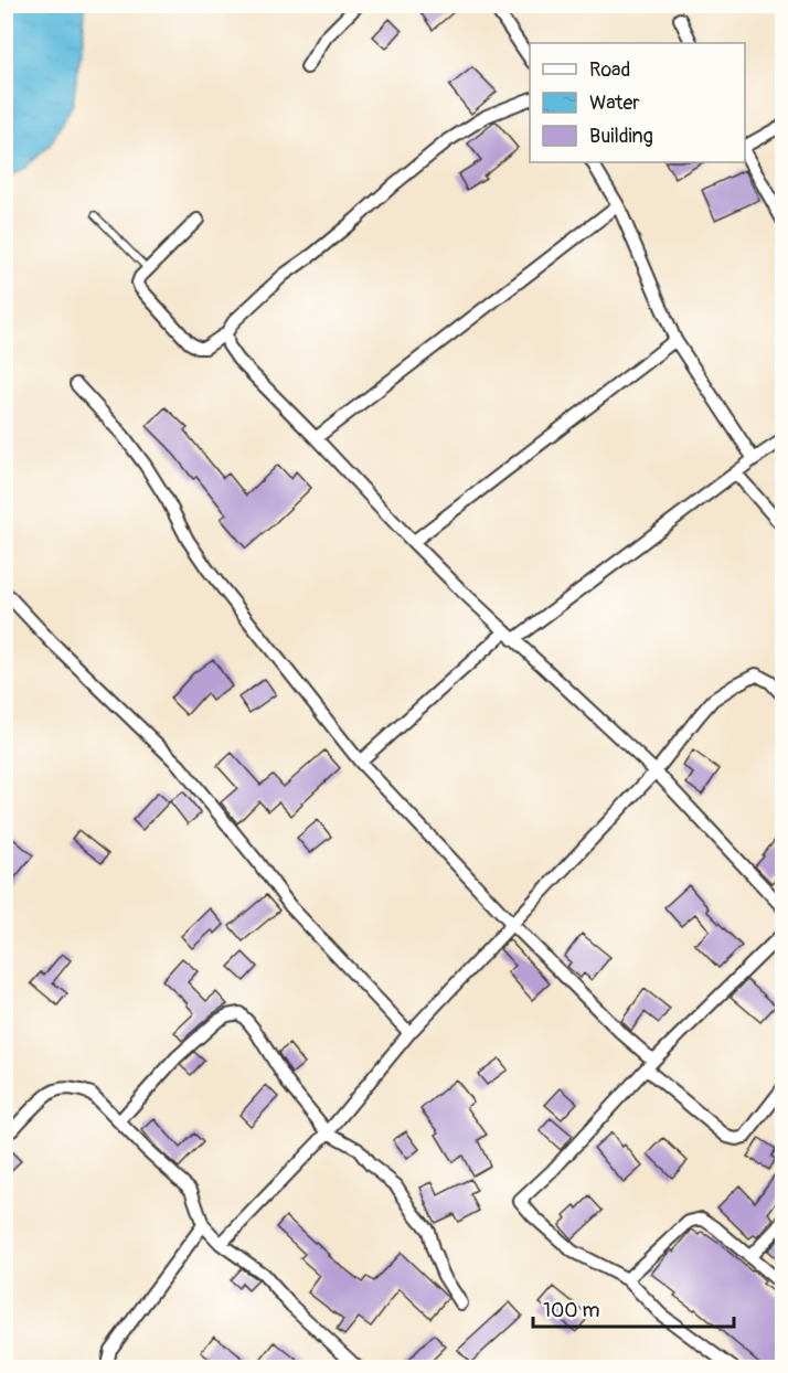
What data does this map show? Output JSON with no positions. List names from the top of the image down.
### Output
{
  "legend": ["Road", "Water", "Building"],
  "scale_bar": "100 m"
}
